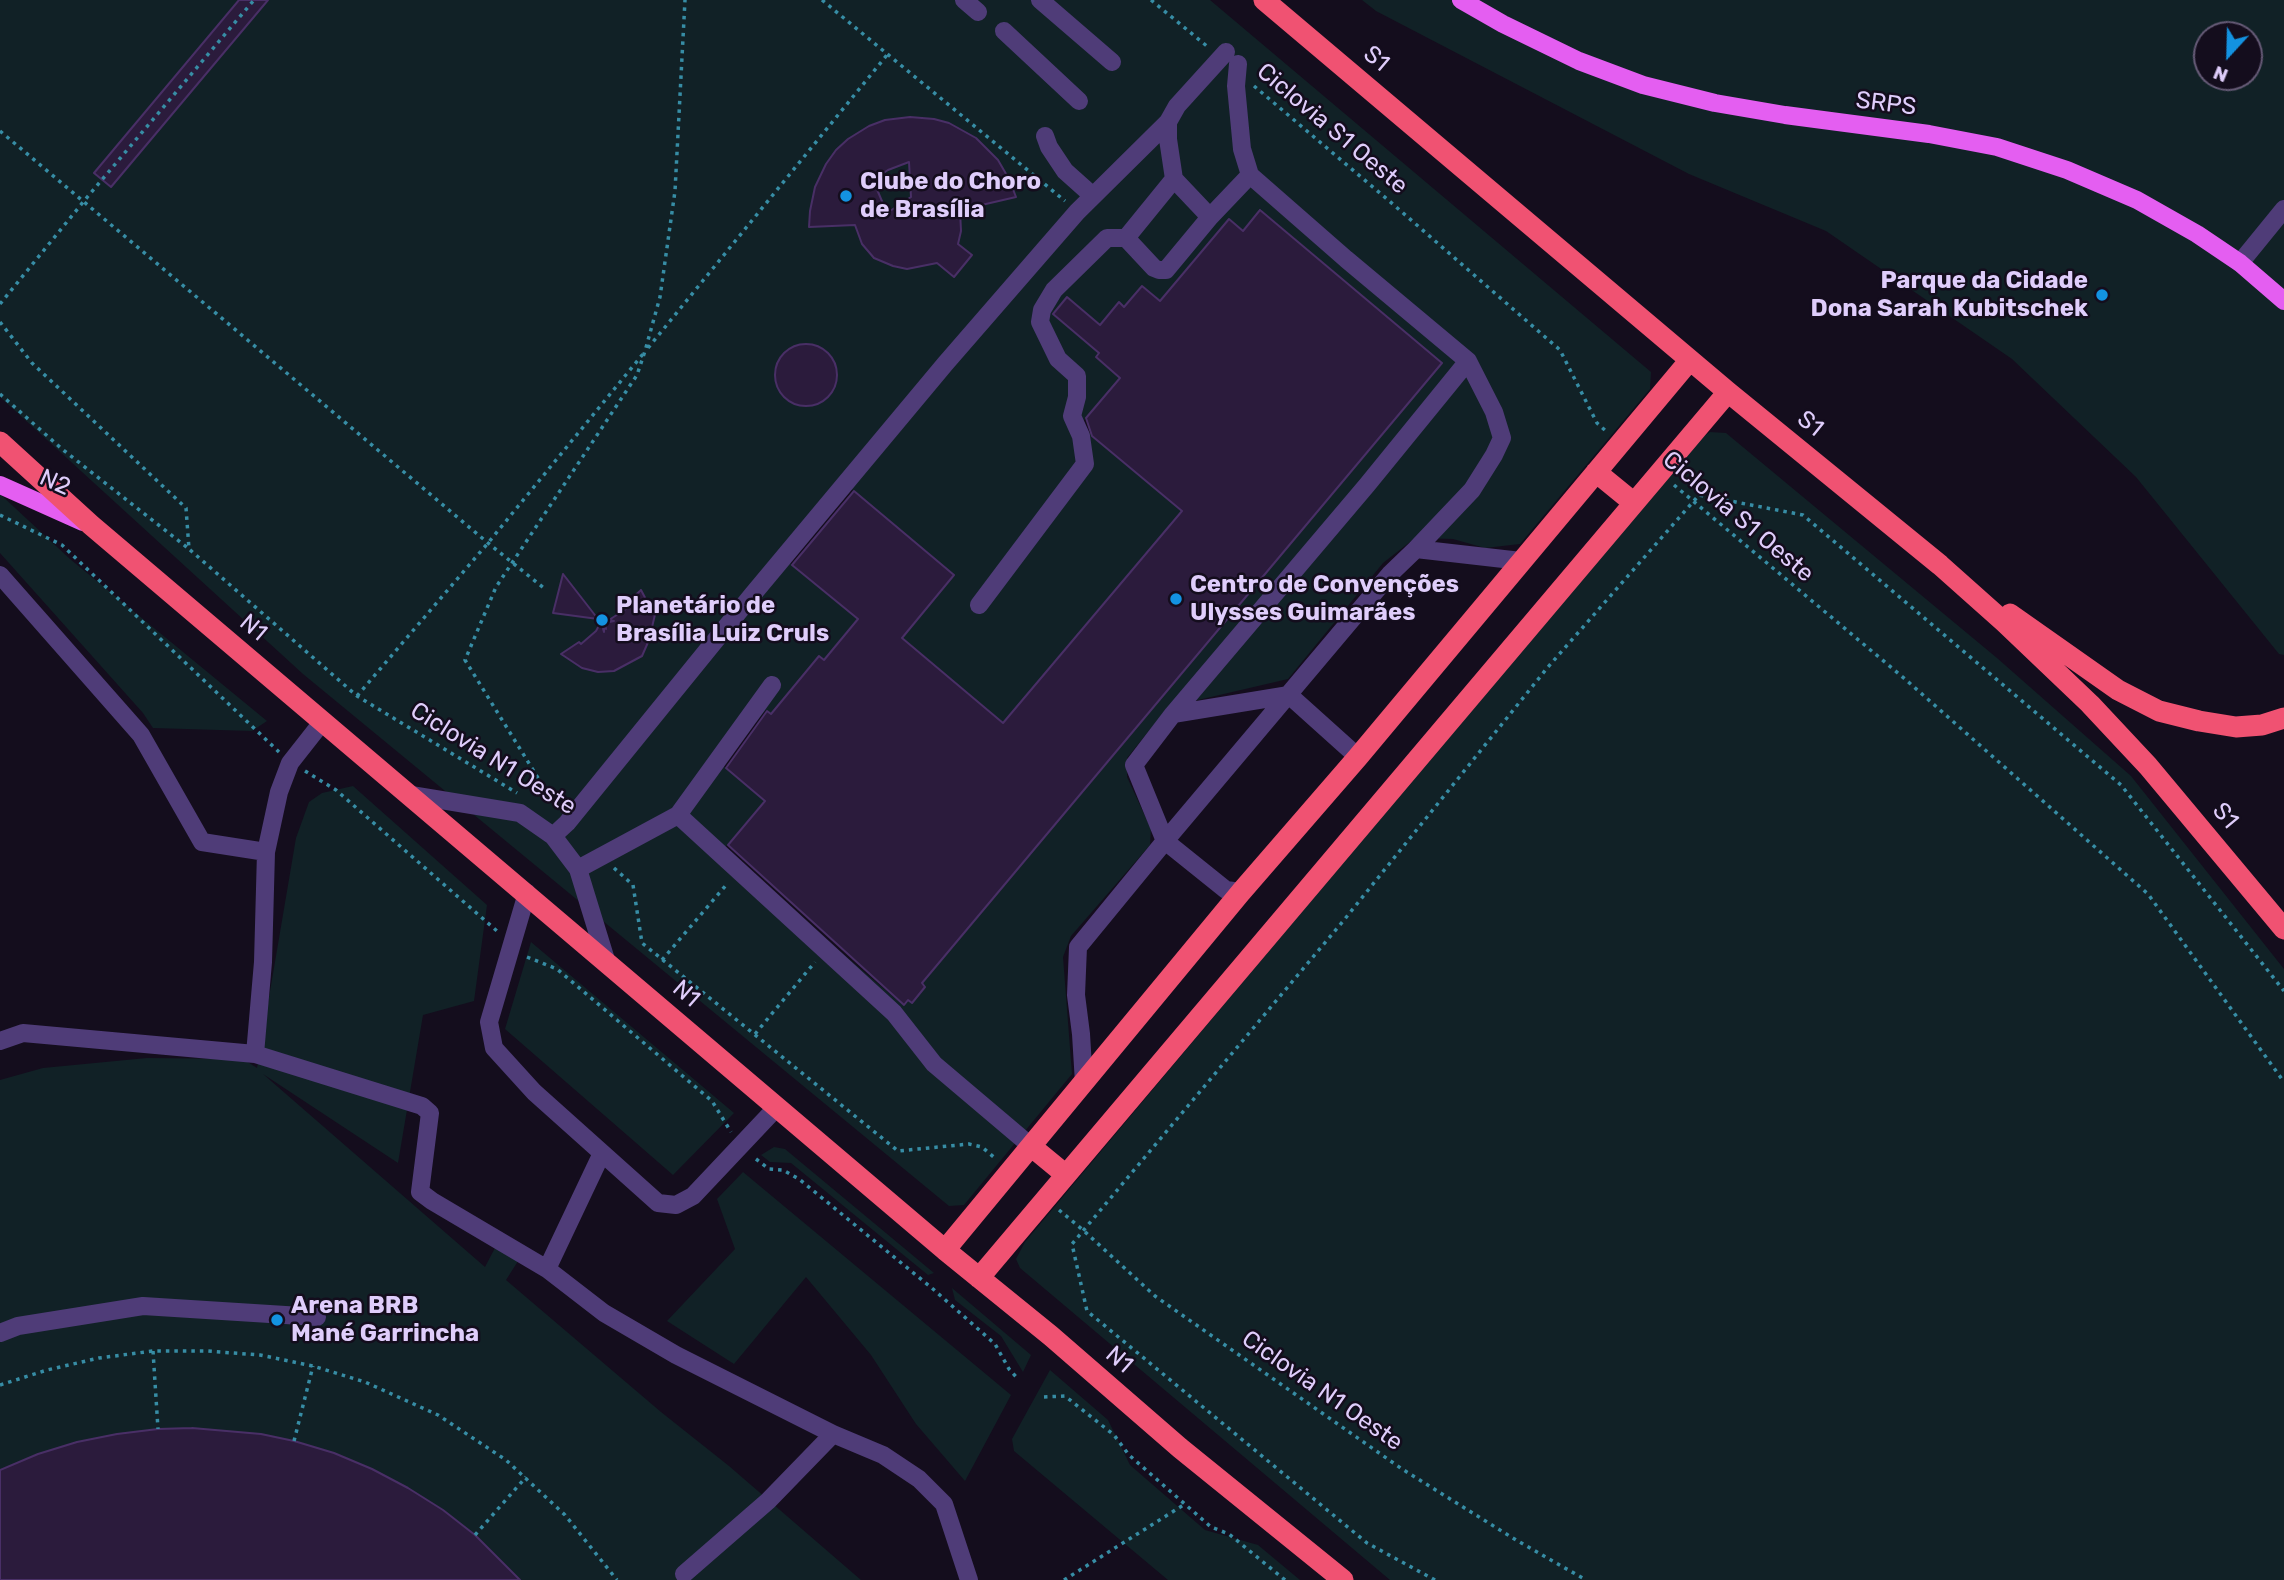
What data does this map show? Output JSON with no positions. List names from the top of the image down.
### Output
{
  "streets": {
    "highway": ["S1", "N1"],
    "main road": ["SRPS", "N2"],
    "path": ["Ciclovia S1 Oeste", "Ciclovia N1 Oeste"]
  },
  "crossings": [
    ["N2", "N1"]
  ],
  "places": [
    "Clube do Choro de Brasília",
    "Parque da Cidade Dona Sarah Kubitschek",
    "Centro de Convenções Ulysses Guimarães",
    "Planetário de Brasília Luiz Cruls",
    "Arena BRB Mané Garrincha"
  ],
  "north": "bottom"
}
